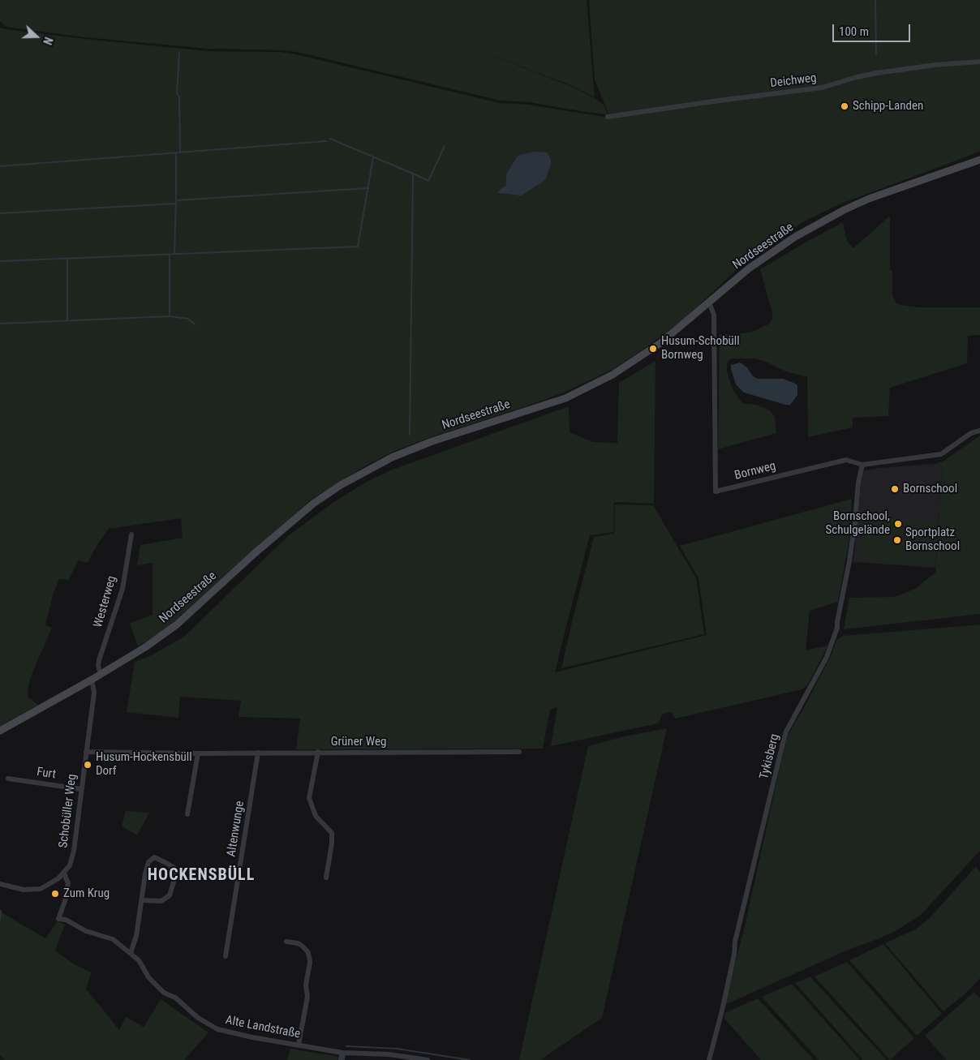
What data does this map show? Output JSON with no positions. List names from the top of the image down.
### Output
{
  "streets": {
    "main road": ["Nordseestraße"],
    "street": [
      "Deichweg",
      "Bornweg",
      "Westerweg",
      "Grüner Weg",
      "Tykisberg",
      "Furt",
      "Schobüller Weg",
      "Altenwunge",
      "Alte Landstraße"
    ]
  },
  "crossings": [
    ["Nordseestraße", "Bornweg"],
    ["Nordseestraße", "Westerweg"],
    ["Nordseestraße", "Schobüller Weg"],
    ["Bornweg", "Tykisberg"],
    ["Grüner Weg", "Schobüller Weg"],
    ["Grüner Weg", "Altenwunge"],
    ["Furt", "Schobüller Weg"],
    ["Schobüller Weg", "Alte Landstraße"]
  ],
  "districts": ["HOCKENSBÜLL"],
  "places": [
    "Schipp-Landen",
    "Husum-Schobüll Bornweg",
    "Bornschool",
    "Bornschool, Schulgelände",
    "Sportplatz Bornschool",
    "Husum-Hockensbüll Dorf",
    "Zum Krug"
  ],
  "scale_bar": "100 m",
  "north": "right"
}
